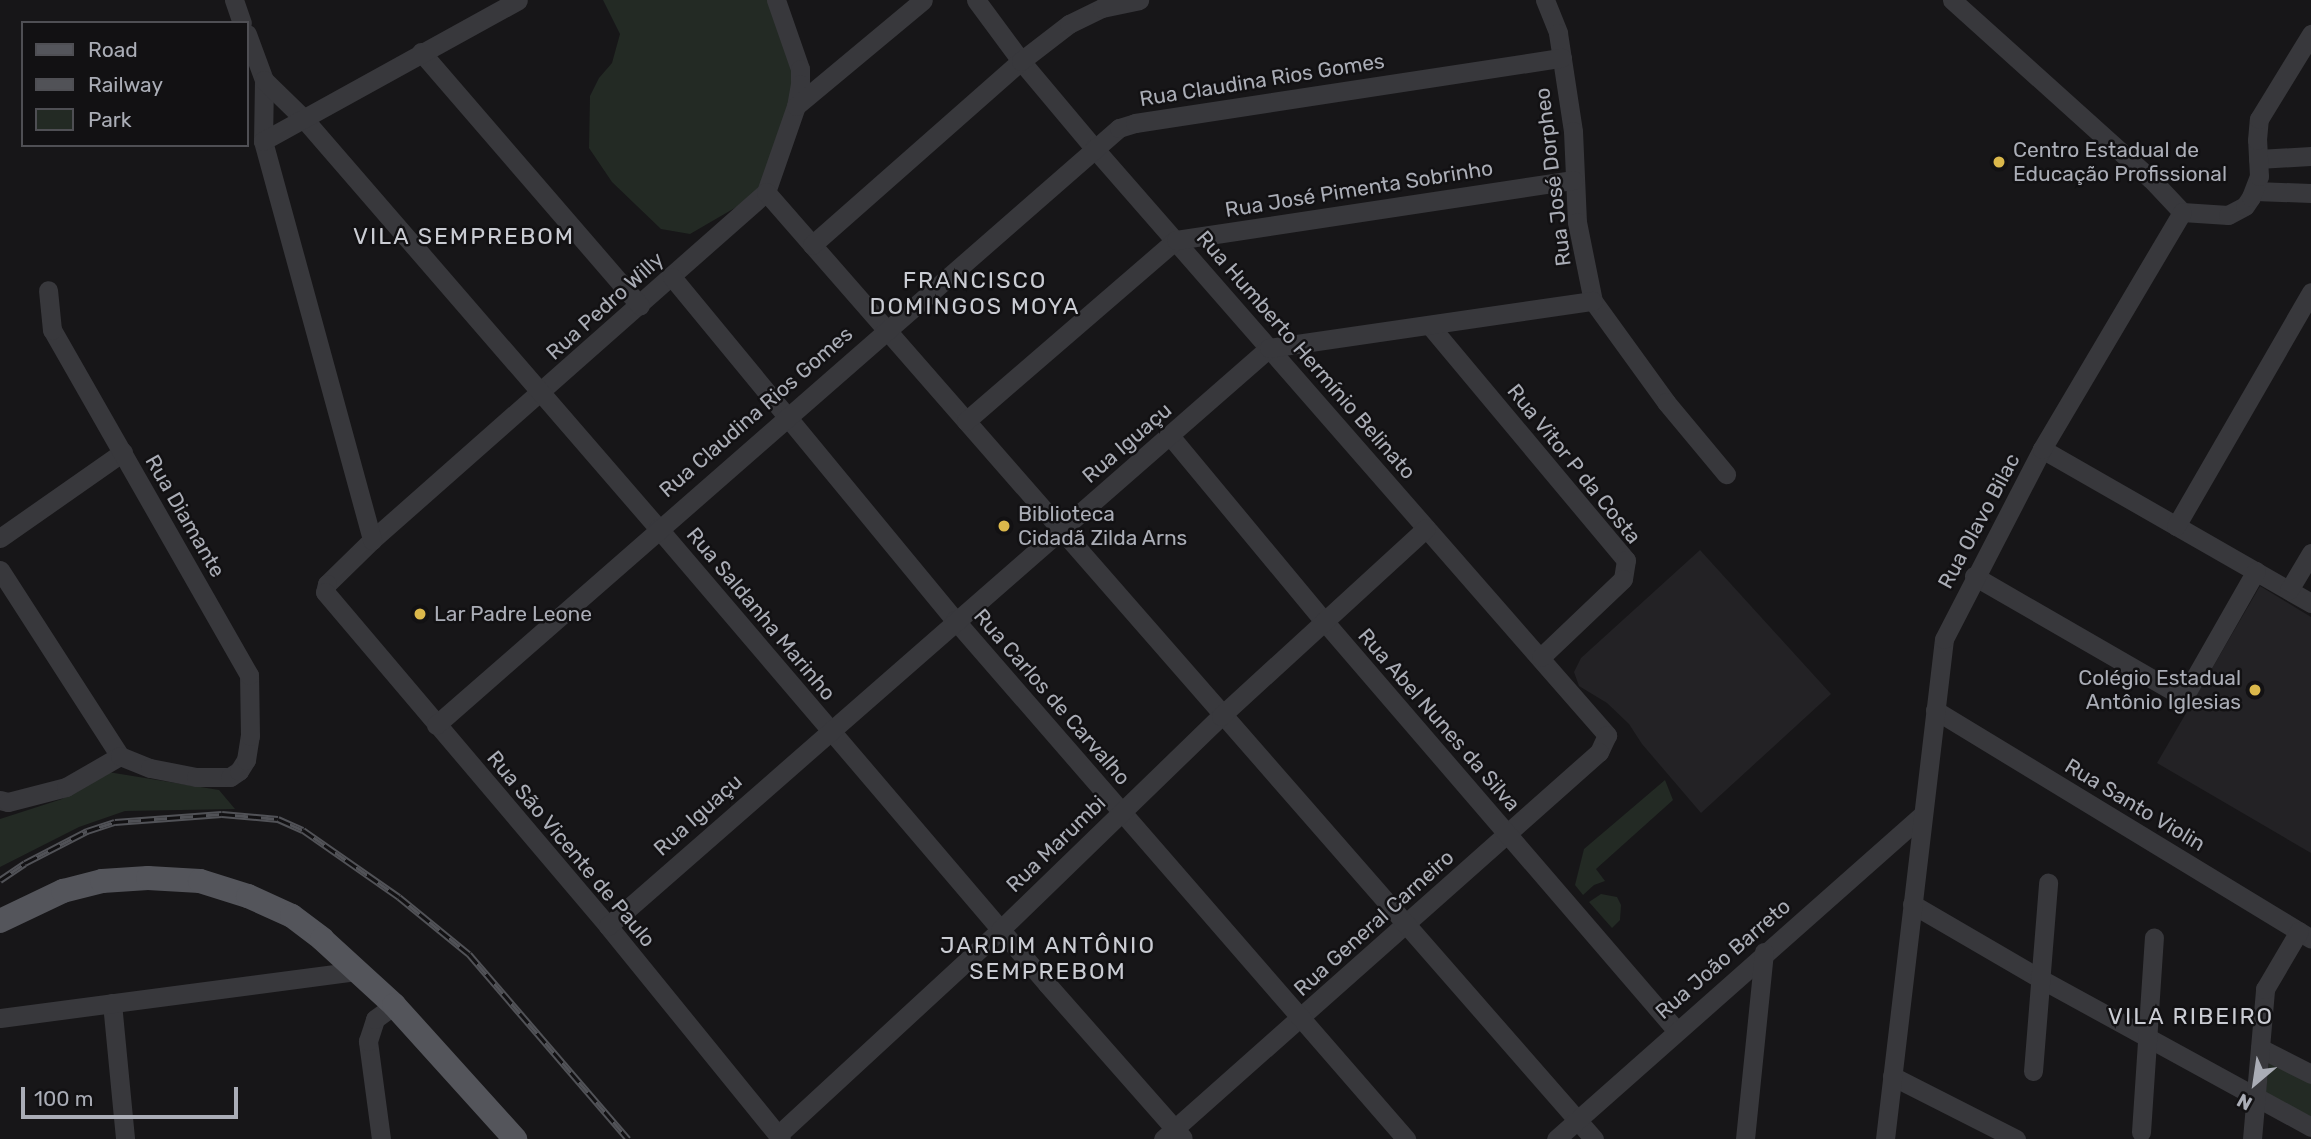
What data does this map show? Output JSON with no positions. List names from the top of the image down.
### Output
{
  "streets": {
    "street": [
      "Rua Claudina Rios Gomes",
      "Rua José Dorpheo",
      "Rua José Pimenta Sobrinho",
      "Rua Pedro Willy",
      "Rua Humberto Hermínio Belinato",
      "Rua Iguaçu",
      "Rua Vitor P da Costa",
      "Rua Diamante",
      "Rua Olavo Bilac",
      "Rua Saldanha Marinho",
      "Rua Carlos de Carvalho",
      "Rua Abel Nunes da Silva",
      "Rua Santo Violin",
      "Rua Marumbi",
      "Rua São Vicente de Paulo",
      "Rua General Carneiro",
      "Rua João Barreto"
    ]
  },
  "crossings": [
    ["Rua Claudina Rios Gomes", "Rua José Dorpheo"],
    ["Rua Claudina Rios Gomes", "Rua Humberto Hermínio Belinato"],
    ["Rua Claudina Rios Gomes", "Rua Saldanha Marinho"],
    ["Rua Claudina Rios Gomes", "Rua Carlos de Carvalho"],
    ["Rua Claudina Rios Gomes", "Rua São Vicente de Paulo"],
    ["Rua José Dorpheo", "Rua José Pimenta Sobrinho"],
    ["Rua José Pimenta Sobrinho", "Rua Humberto Hermínio Belinato"],
    ["Rua Pedro Willy", "Rua Saldanha Marinho"],
    ["Rua Pedro Willy", "Rua Carlos de Carvalho"],
    ["Rua Pedro Willy", "Rua São Vicente de Paulo"],
    ["Rua Humberto Hermínio Belinato", "Rua Iguaçu"],
    ["Rua Humberto Hermínio Belinato", "Rua Vitor P da Costa"],
    ["Rua Humberto Hermínio Belinato", "Rua Marumbi"],
    ["Rua Humberto Hermínio Belinato", "Rua General Carneiro"],
    ["Rua Iguaçu", "Rua Saldanha Marinho"],
    ["Rua Iguaçu", "Rua Carlos de Carvalho"],
    ["Rua Iguaçu", "Rua Abel Nunes da Silva"],
    ["Rua Iguaçu", "Rua São Vicente de Paulo"],
    ["Rua Olavo Bilac", "Rua Santo Violin"],
    ["Rua Olavo Bilac", "Rua João Barreto"],
    ["Rua Saldanha Marinho", "Rua Marumbi"],
    ["Rua Saldanha Marinho", "Rua General Carneiro"],
    ["Rua Carlos de Carvalho", "Rua Marumbi"],
    ["Rua Carlos de Carvalho", "Rua General Carneiro"],
    ["Rua Abel Nunes da Silva", "Rua Marumbi"],
    ["Rua Abel Nunes da Silva", "Rua General Carneiro"],
    ["Rua Abel Nunes da Silva", "Rua João Barreto"],
    ["Rua Marumbi", "Rua São Vicente de Paulo"]
  ],
  "districts": [
    "VILA SEMPREBOM",
    "FRANCISCO DOMINGOS MOYA",
    "JARDIM ANTÔNIO SEMPREBOM",
    "VILA RIBEIRO"
  ],
  "places": [
    "Centro Estadual de Educação Profissional",
    "Biblioteca Cidadã Zilda Arns",
    "Lar Padre Leone",
    "Colégio Estadual Antônio Iglesias"
  ],
  "legend": ["Road", "Railway", "Park"],
  "scale_bar": "100 m",
  "north": "bottom left"
}
